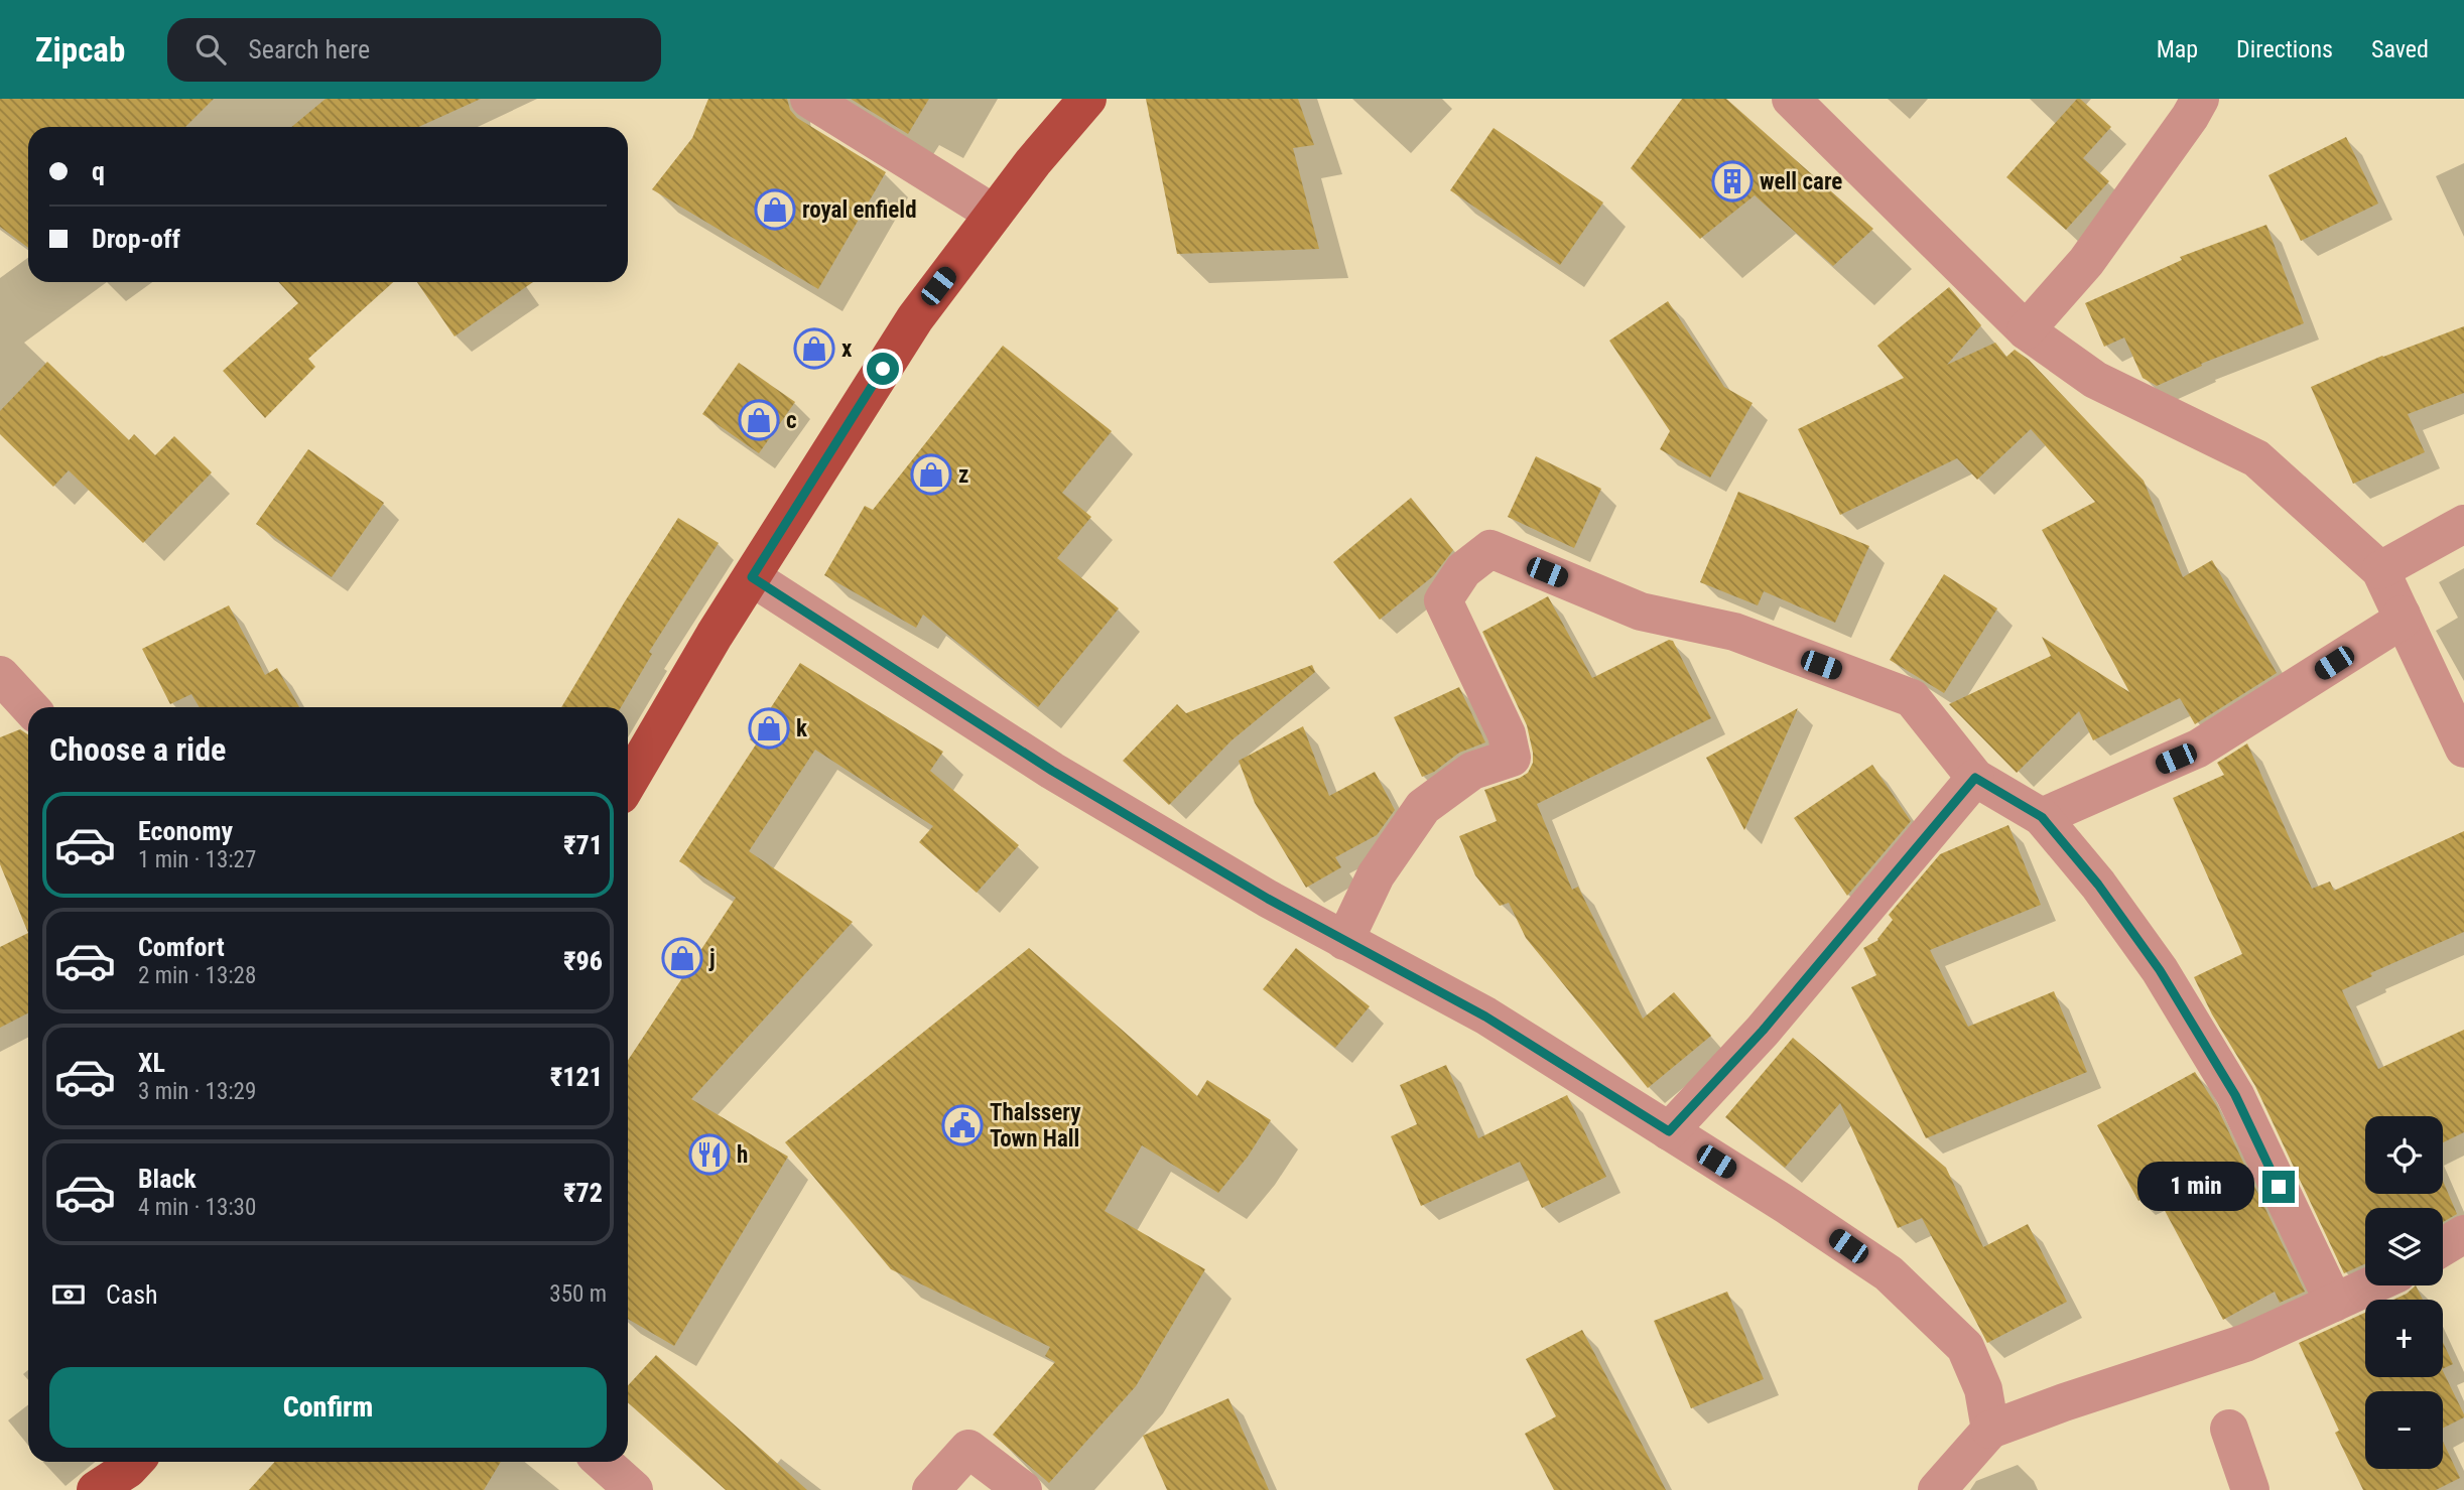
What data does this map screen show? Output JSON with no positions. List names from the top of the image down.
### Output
{
  "places": {
    "building": ["well care"],
    "shop": [
      "royal enfield",
      "x",
      "c",
      "z",
      "k",
      "j"
    ],
    "public building": ["Thalssery Town Hall"],
    "restaurant": ["h"]
  },
  "page": {
    "header": "Zipcab",
    "search": "Search here",
    "nav": ["Map", "Directions", "Saved"],
    "banner": ["q", "Drop-off"],
    "heading": "Choose a ride",
    "list": [
      {
        "name": "Economy",
        "note": "1 min · 13:27",
        "value": "₹71"
      },
      {
        "name": "Comfort",
        "note": "2 min · 13:28",
        "value": "₹96"
      },
      {
        "name": "XL",
        "note": "3 min · 13:29",
        "value": "₹121"
      },
      {
        "name": "Black",
        "note": "4 min · 13:30",
        "value": "₹72"
      }
    ],
    "map_buttons": ["+", "−"],
    "bubble": "1 min",
    "pay": ["Cash", "350 m"],
    "buttons": "Confirm"
  }
}
